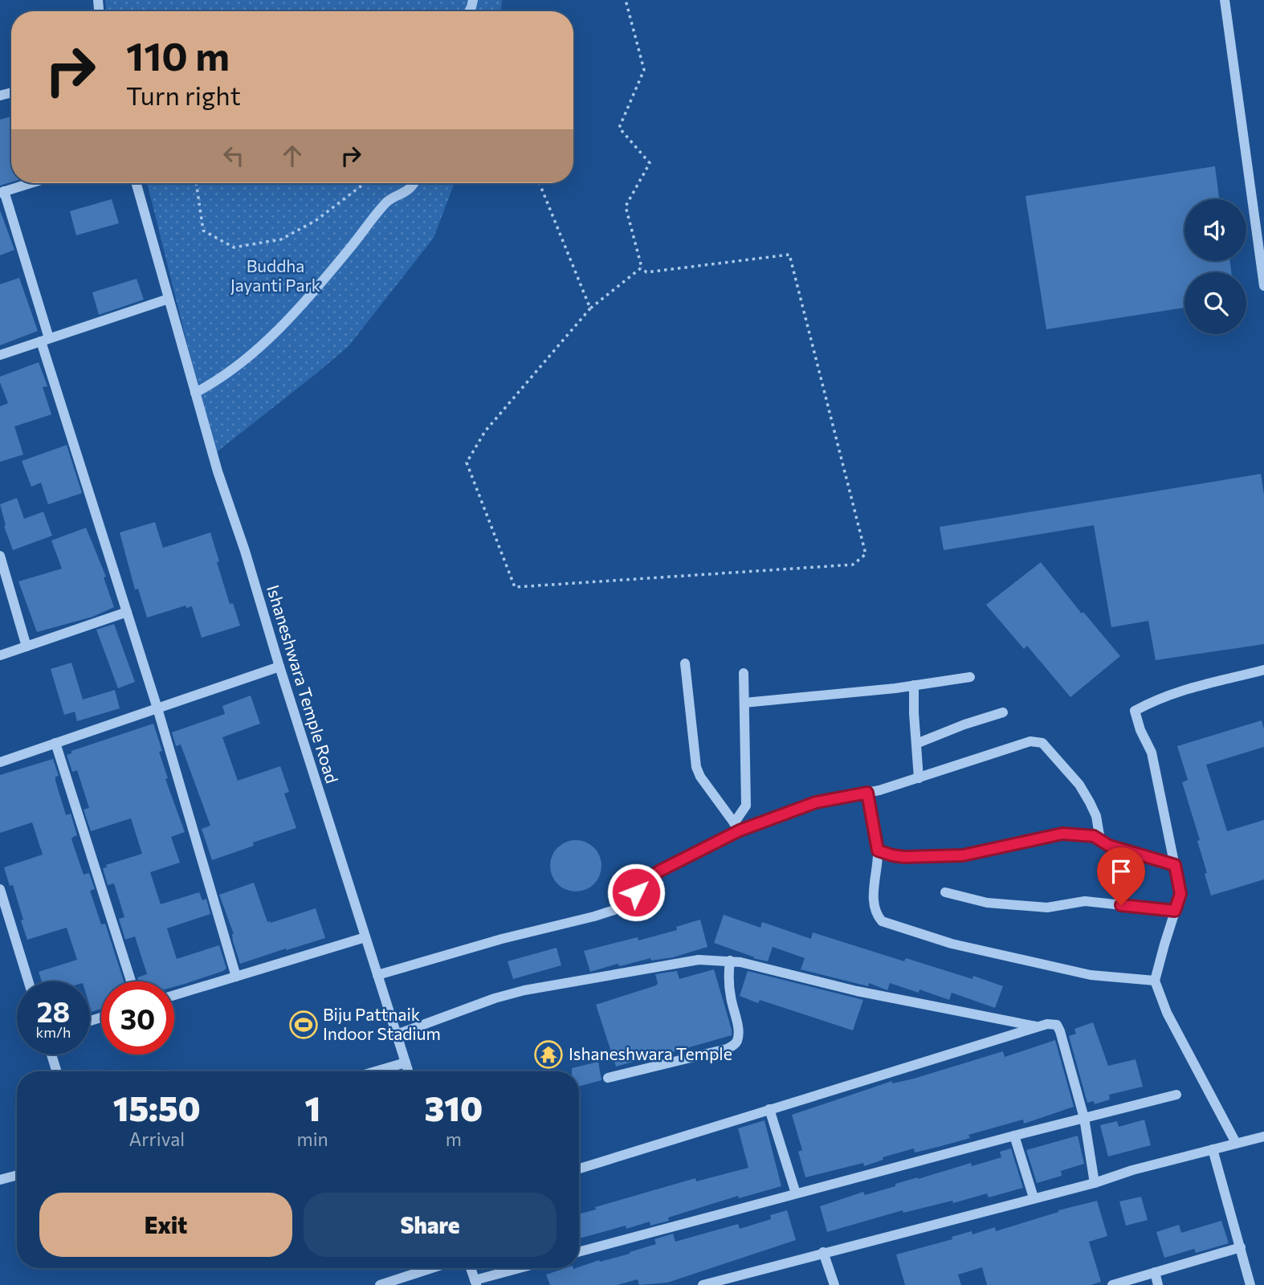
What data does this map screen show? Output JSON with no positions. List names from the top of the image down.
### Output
{
  "streets": {
    "street": ["Ishaneshwara Temple Road"]
  },
  "parks": ["Buddha Jayanti Park"],
  "places": {
    "sports": ["Biju Pattnaik Indoor Stadium"],
    "temple": ["Ishaneshwara Temple"]
  },
  "page": {
    "turn": ["110 m", "Turn right"],
    "speed": "28 km/h",
    "limit": "30",
    "eta": [
      "15:50",
      "Arrival",
      "1",
      "min",
      "310",
      "m"
    ],
    "buttons": ["Exit", "Share"]
  }
}
